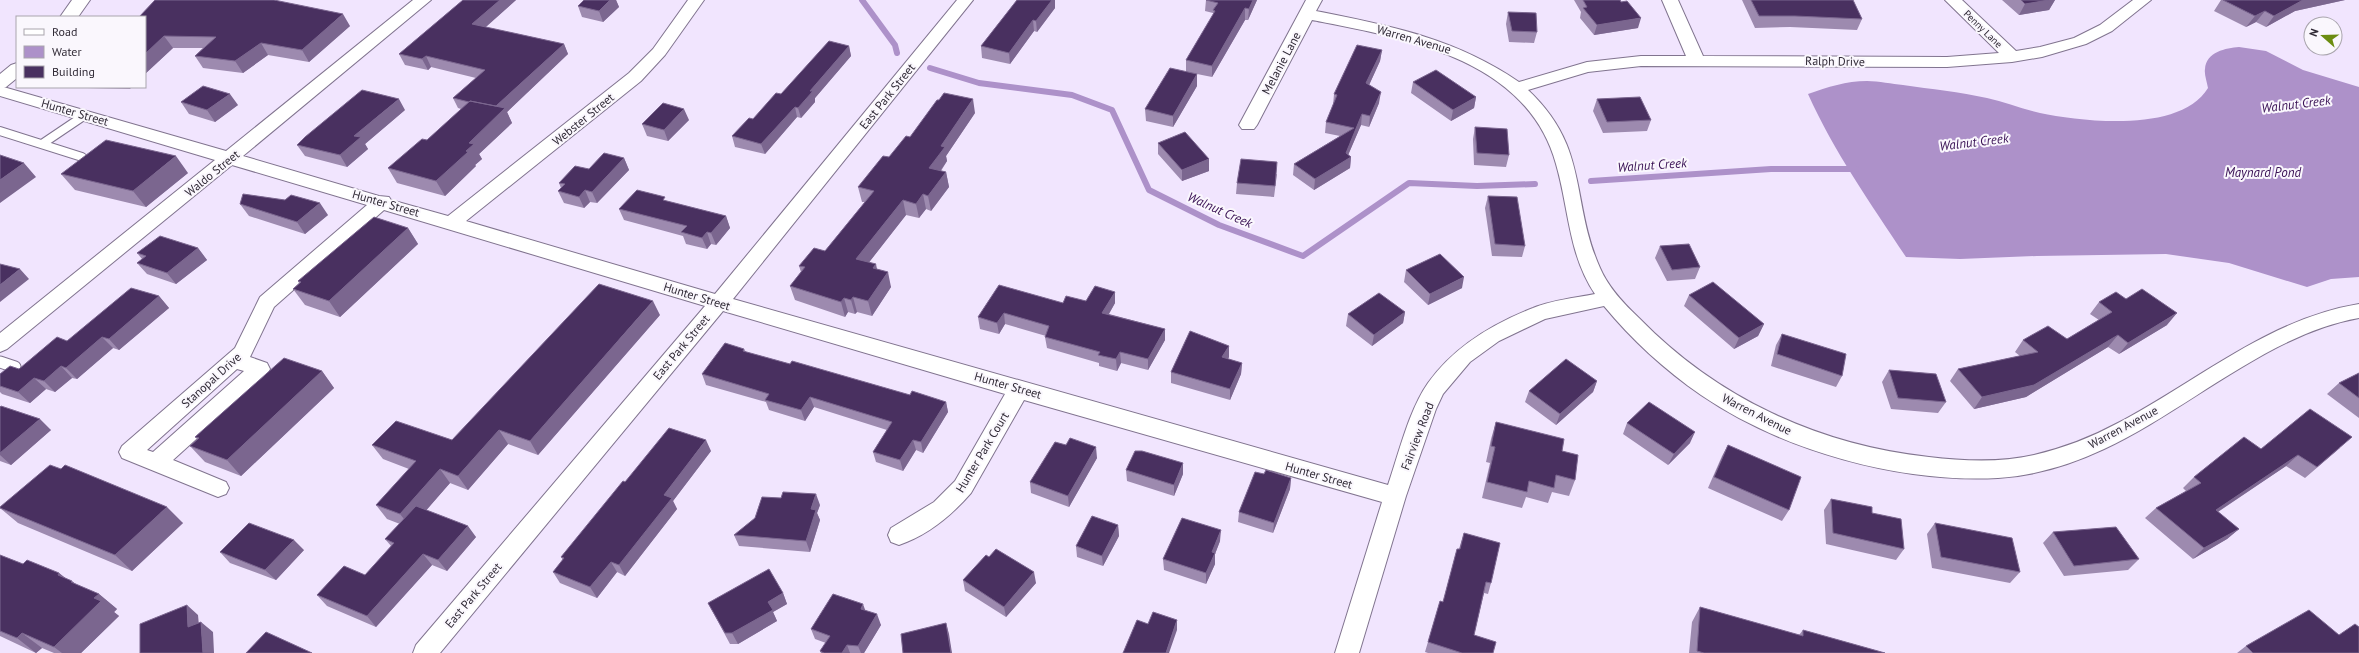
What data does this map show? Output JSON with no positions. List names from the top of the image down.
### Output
{
  "streets": {
    "street": [
      "Penny Lane",
      "Warren Avenue",
      "Ralph Drive",
      "Melanie Lane",
      "East Park Street",
      "Hunter Street",
      "Webster Street",
      "Waldo Street",
      "Stanopal Drive",
      "Fairview Road",
      "Hunter Park Court"
    ]
  },
  "crossings": [
    ["Penny Lane", "Ralph Drive"],
    ["Warren Avenue", "Ralph Drive"],
    ["Warren Avenue", "Melanie Lane"],
    ["Warren Avenue", "Fairview Road"],
    ["East Park Street", "Hunter Street"],
    ["Hunter Street", "Webster Street"],
    ["Hunter Street", "Waldo Street"],
    ["Hunter Street", "Stanopal Drive"],
    ["Hunter Street", "Fairview Road"],
    ["Hunter Street", "Hunter Park Court"]
  ],
  "water": ["Walnut Creek", "Maynard Pond"],
  "legend": ["Road", "Water", "Building"],
  "north": "left"
}
